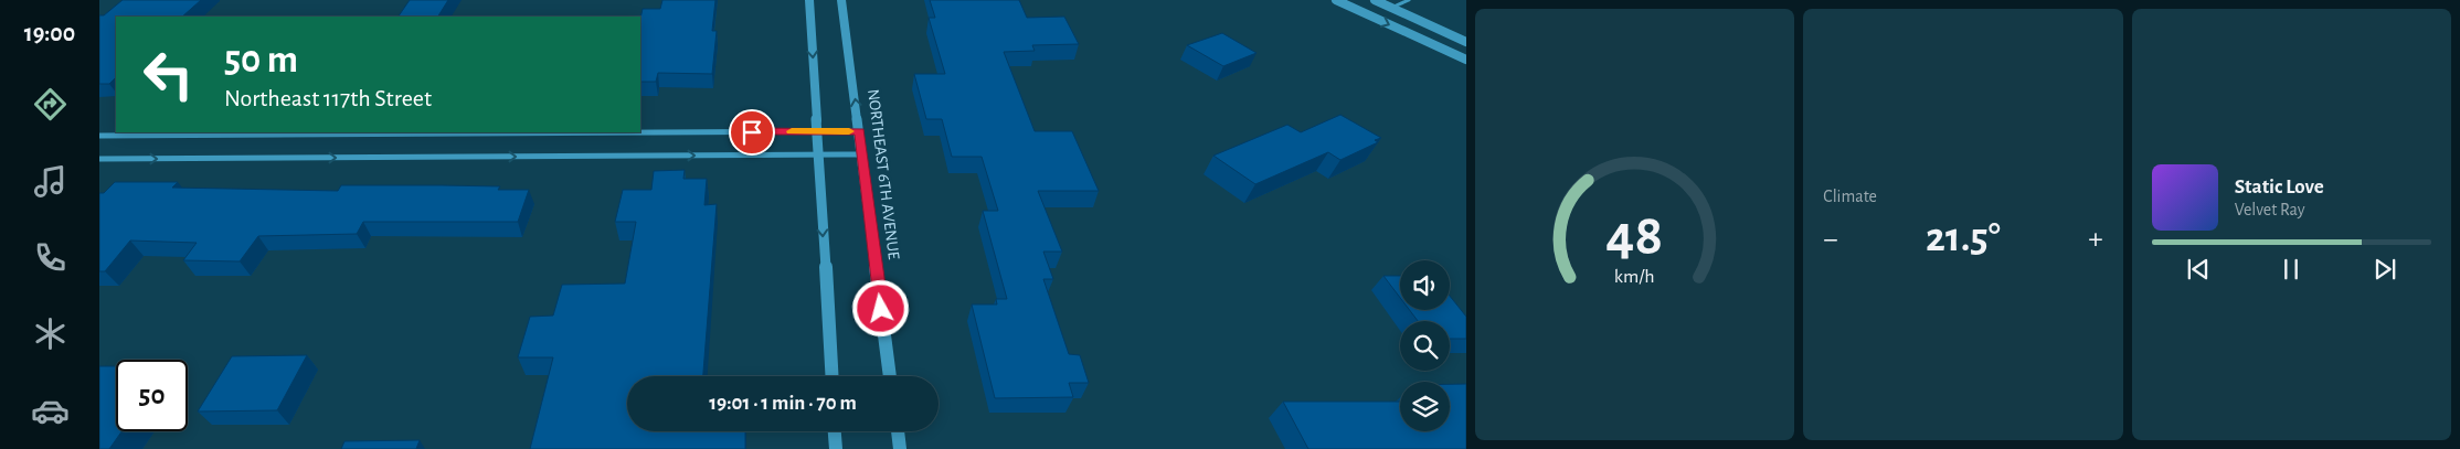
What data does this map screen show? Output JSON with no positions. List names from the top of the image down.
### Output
{
  "streets": {
    "main road": ["NORTHEAST 6TH AVENUE"]
  },
  "page": {
    "tabs": "19:00",
    "tile": "Climate",
    "turn": ["50 m", "Northeast 117th Street"],
    "song": ["Static Love", "Velvet Ray"],
    "heat": ["−", "21.5°", "+"],
    "limit": "50",
    "trip": "19:01 · 1 min · 70 m",
    "gauge": ["48", "km/h"]
  }
}
